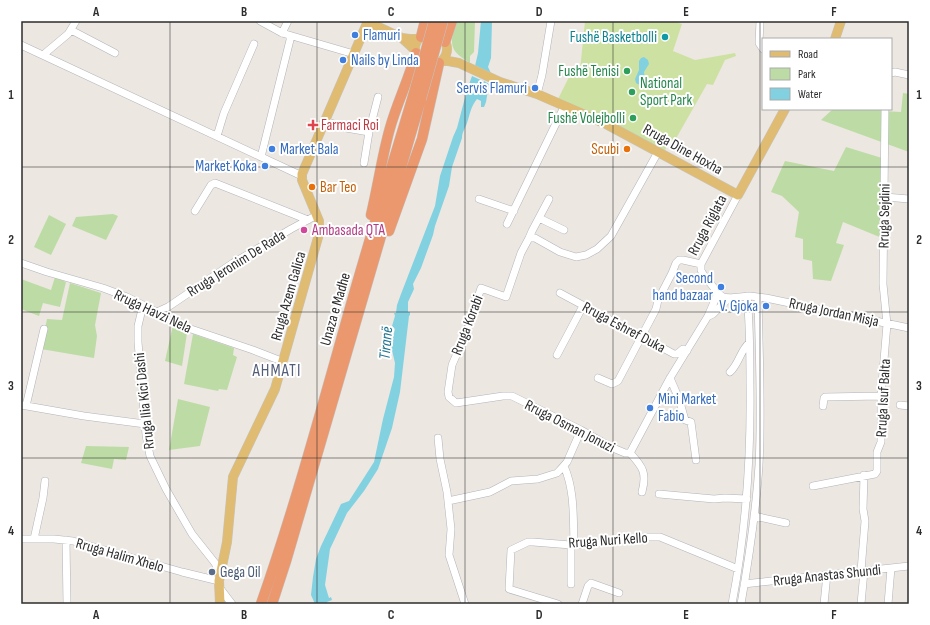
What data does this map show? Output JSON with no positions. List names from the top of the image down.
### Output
{
  "streets": {
    "highway": ["Unaza e Madhe"],
    "main road": ["Rruga Dine Hoxha", "Rruga Riglata", "Rruga Azem Galica"],
    "street": [
      "Rruga Sejdini",
      "Rruga Jeronim De Rada",
      "Rruga Havzi Nela",
      "Rruga Jordan Misja",
      "Rruga Korabi",
      "Rruga Eshref Duka",
      "Rruga Isuf Balta",
      "Rruga Ilia Kici Dashi",
      "Rruga Osman Jonuzi",
      "Rruga Nuri Kello",
      "Rruga Halim Xhelo",
      "Rruga Anastas Shundi"
    ]
  },
  "crossings": [
    ["Rruga Dine Hoxha", "Rruga Riglata"],
    ["Rruga Sejdini", "Rruga Jordan Misja"],
    ["Rruga Sejdini", "Rruga Isuf Balta"],
    ["Rruga Riglata", "Rruga Osman Jonuzi"],
    ["Rruga Jeronim De Rada", "Rruga Azem Galica"],
    ["Rruga Jeronim De Rada", "Rruga Havzi Nela"],
    ["Rruga Azem Galica", "Rruga Havzi Nela"],
    ["Rruga Azem Galica", "Rruga Ilia Kici Dashi"],
    ["Rruga Azem Galica", "Rruga Halim Xhelo"],
    ["Rruga Havzi Nela", "Rruga Ilia Kici Dashi"],
    ["Rruga Jordan Misja", "Rruga Isuf Balta"],
    ["Rruga Korabi", "Rruga Osman Jonuzi"],
    ["Rruga Eshref Duka", "Rruga Osman Jonuzi"],
    ["Rruga Ilia Kici Dashi", "Rruga Halim Xhelo"]
  ],
  "districts": ["AHMATI"],
  "water": ["Tiranë"],
  "places": {
    "other": [
      "Flamuri",
      "Fushë Basketbolli",
      "Nails by Linda",
      "Fushë Tenisi",
      "Servis Flamuri",
      "National Sport Park",
      "Fushë Volejbolli",
      "Market Bala",
      "Scubi",
      "Market Koka",
      "Bar Teo",
      "Ambasada QTA",
      "Second hand bazaar",
      "V. Gjoka",
      "Mini Market Fabio",
      "Gega Oil"
    ],
    "health": ["Farmaci Roi"]
  },
  "legend": ["Road", "Park", "Water"],
  "grid": {
    "columns": [
      "A",
      "B",
      "C",
      "D",
      "E",
      "F"
    ],
    "rows": [
      "1",
      "2",
      "3",
      "4"
    ]
  }
}
